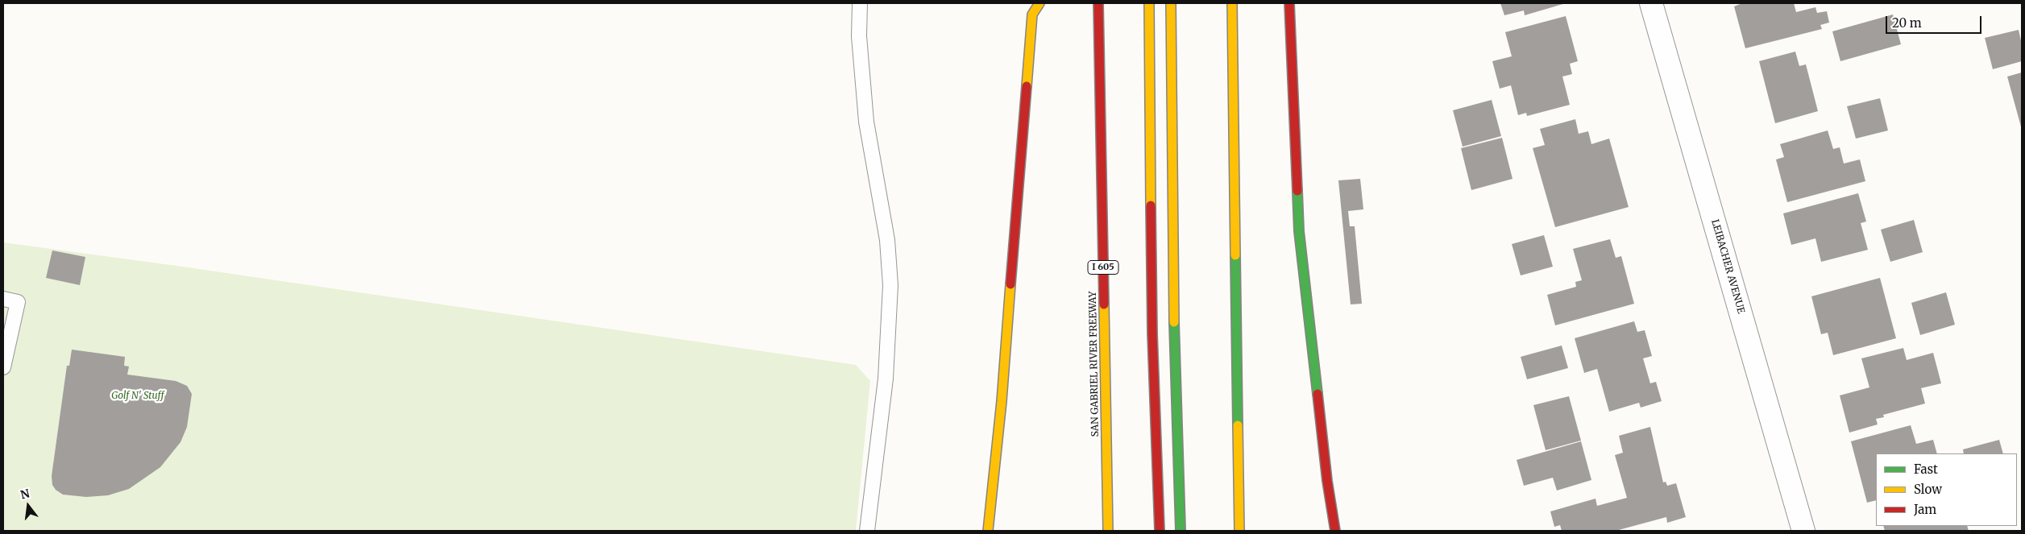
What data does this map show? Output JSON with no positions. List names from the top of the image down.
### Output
{
  "streets": {
    "highway": ["I 605", "SAN GABRIEL RIVER FREEWAY"],
    "street": ["LEIBACHER AVENUE"]
  },
  "parks": ["Golf N' Stuff"],
  "legend": ["Fast", "Slow", "Jam"],
  "scale_bar": "20 m",
  "north": "top"
}
